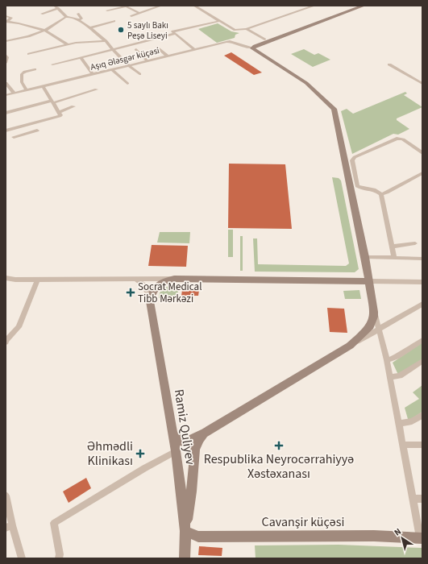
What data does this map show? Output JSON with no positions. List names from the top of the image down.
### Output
{
  "streets": {
    "main road": ["Ramiz Quliyev", "Cavanşir küçəsi"],
    "street": ["Aşıq Ələsgər küçəsi"]
  },
  "crossings": [
    ["Ramiz Quliyev", "Cavanşir küçəsi"]
  ],
  "places": {
    "other": ["5 saylı Bakı Peşə Liseyi"],
    "health": ["Socrat Medical Tibb Mərkəzi", "Respublika Neyrocərrahiyyə Xəstəxanası", "Əhmədli Klinikası"]
  },
  "north": "top left"
}
